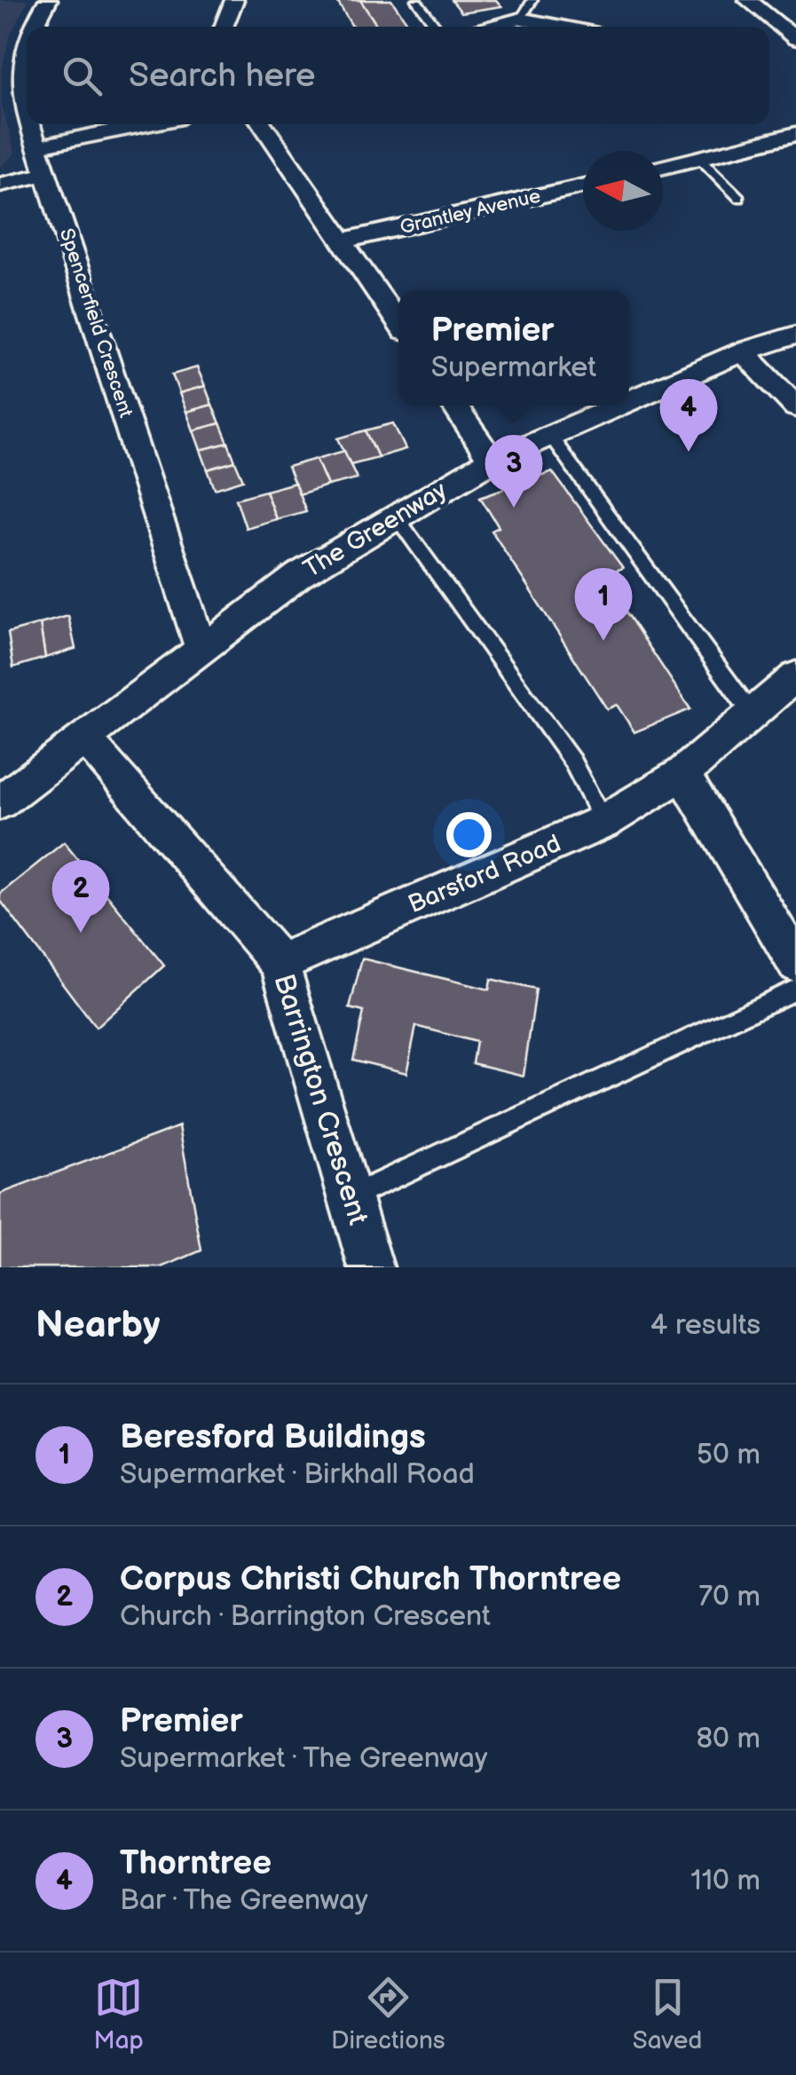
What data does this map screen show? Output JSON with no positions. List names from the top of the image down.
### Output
{
  "streets": {
    "street": [
      "Grantley Avenue",
      "Spencerfield Crescent",
      "The Greenway",
      "Barsford Road",
      "Barrington Crescent"
    ]
  },
  "crossings": [
    ["Spencerfield Crescent", "The Greenway"],
    ["The Greenway", "Barrington Crescent"],
    ["Barsford Road", "Barrington Crescent"]
  ],
  "north": "left",
  "page": {
    "search": "Search here",
    "popup": ["Premier", "Supermarket"],
    "pins": [
      "4",
      "3",
      "1",
      "2"
    ],
    "heading": ["Nearby", "4 results"],
    "list": [
      {
        "mark": "1",
        "name": "Beresford Buildings",
        "note": "Supermarket · Birkhall Road",
        "value": "50 m"
      },
      {
        "mark": "2",
        "name": "Corpus Christi Church Thorntree",
        "note": "Church · Barrington Crescent",
        "value": "70 m"
      },
      {
        "mark": "3",
        "name": "Premier",
        "note": "Supermarket · The Greenway",
        "value": "80 m"
      },
      {
        "mark": "4",
        "name": "Thorntree",
        "note": "Bar · The Greenway",
        "value": "110 m"
      }
    ],
    "nav": ["Map", "Directions", "Saved"]
  }
}
